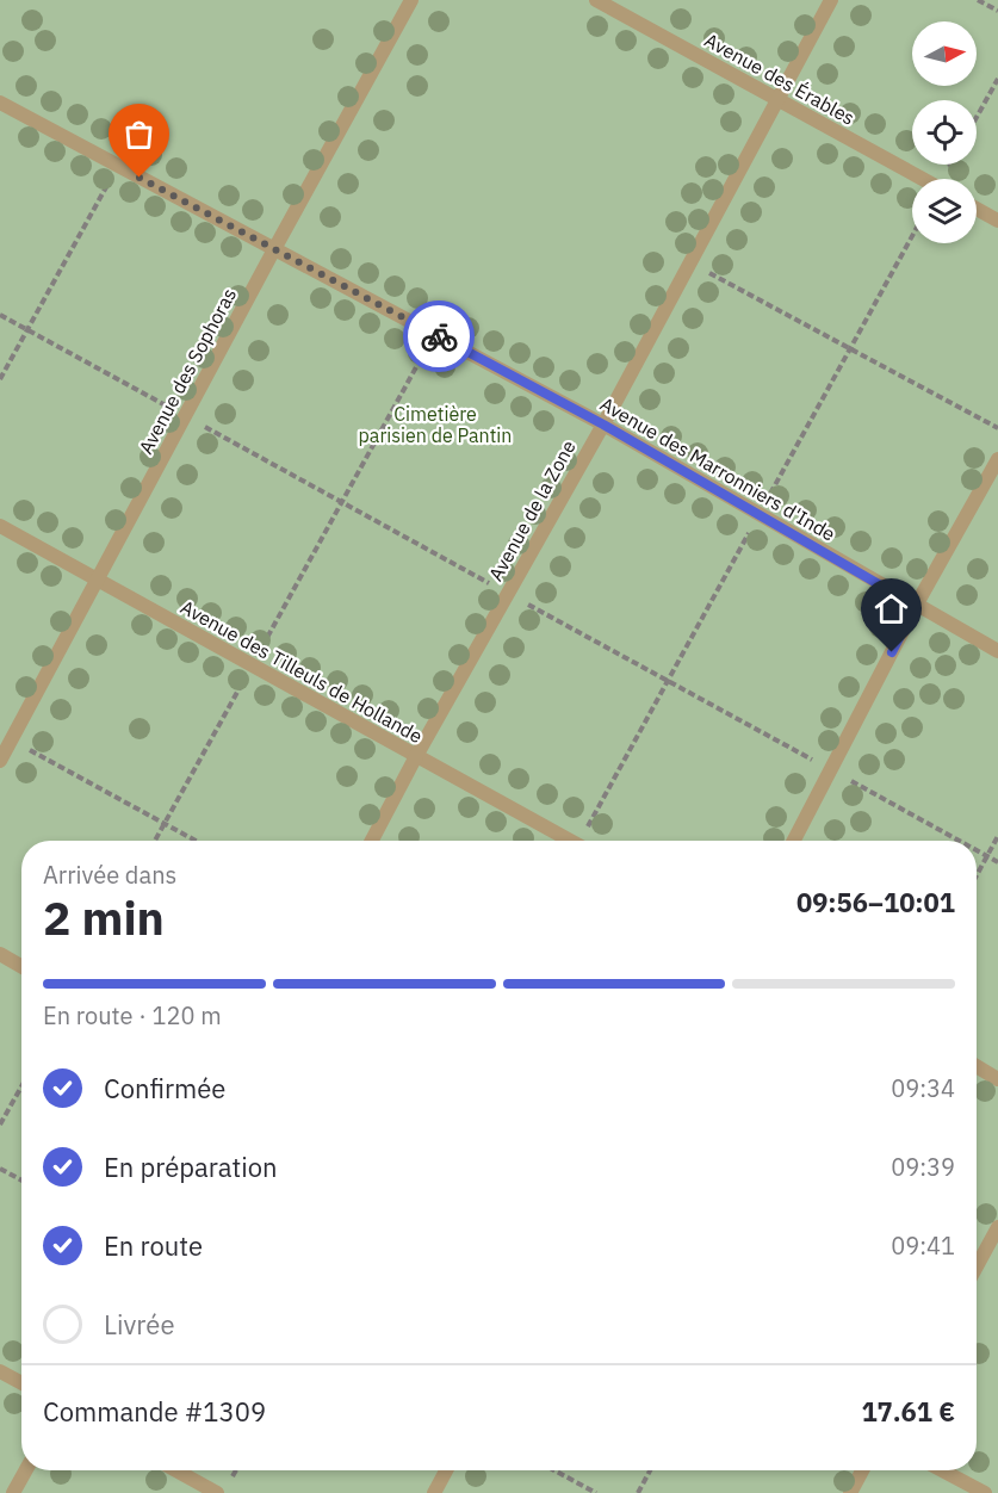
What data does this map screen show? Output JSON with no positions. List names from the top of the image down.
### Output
{
  "streets": {
    "lane": [
      "Avenue des Érables",
      "Avenue des Sophoras",
      "Avenue des Marronniers d'Inde",
      "Avenue de la Zone",
      "Avenue des Tilleuls de Hollande"
    ]
  },
  "crossings": [
    ["Avenue des Érables", "Avenue de la Zone"],
    ["Avenue des Sophoras", "Avenue des Marronniers d'Inde"],
    ["Avenue des Sophoras", "Avenue des Tilleuls de Hollande"],
    ["Avenue des Marronniers d'Inde", "Avenue de la Zone"],
    ["Avenue de la Zone", "Avenue des Tilleuls de Hollande"]
  ],
  "parks": ["Cimetière parisien de Pantin"],
  "north": "right",
  "page": {
    "heading": ["2 min", "Arrivée dans", "09:56–10:01"],
    "panel": ["Commande #1309", "17.61 €"],
    "bar": "En route · 120 m",
    "list": [
      ["Confirmée", "09:34"],
      ["En préparation", "09:39"],
      ["En route", "09:41"],
      "Livrée"
    ]
  }
}
